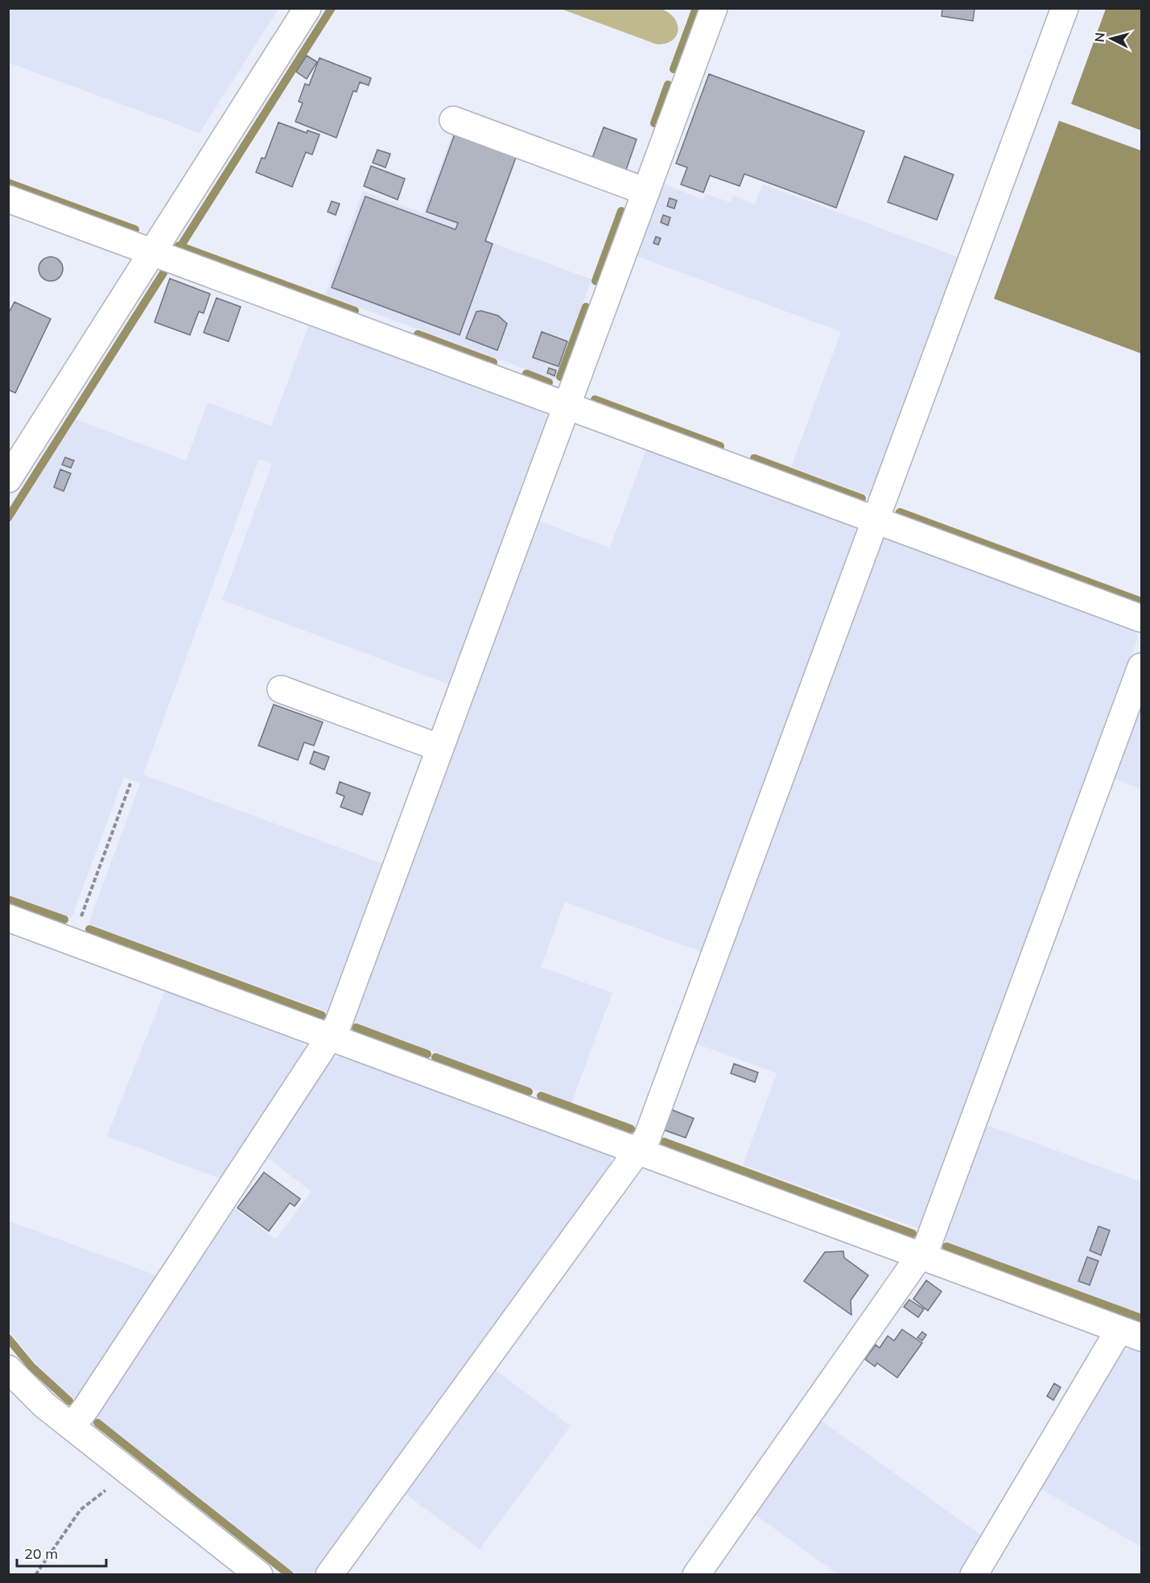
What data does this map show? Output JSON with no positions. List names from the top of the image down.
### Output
{
  "scale_bar": "20 m",
  "north": "left"
}
